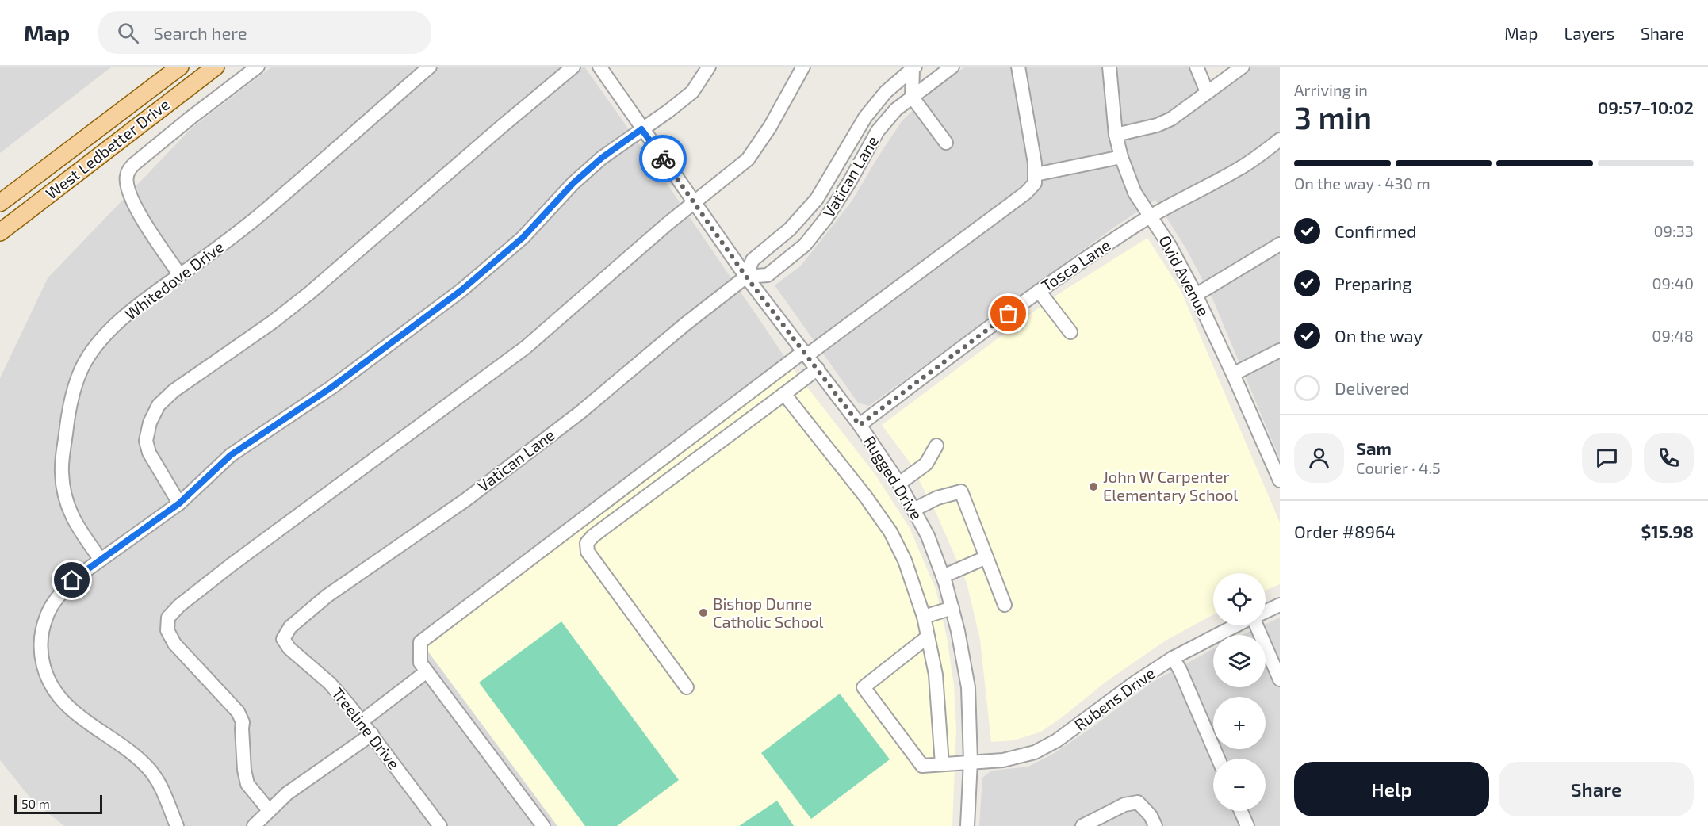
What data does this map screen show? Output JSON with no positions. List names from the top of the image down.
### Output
{
  "streets": {
    "main road": ["West Ledbetter Drive"],
    "street": [
      "Vatican Lane",
      "Tosca Lane",
      "Ovid Avenue",
      "Whitedove Drive",
      "Rugged Drive",
      "Rubens Drive",
      "Treeline Drive"
    ]
  },
  "crossings": [
    ["Vatican Lane", "Rugged Drive"],
    ["Vatican Lane", "Treeline Drive"],
    ["Tosca Lane", "Ovid Avenue"],
    ["Tosca Lane", "Rugged Drive"],
    ["Rugged Drive", "Rubens Drive"]
  ],
  "places": ["John W Carpenter Elementary School", "Bishop Dunne Catholic School"],
  "scale_bar": "50 m",
  "page": {
    "header": "Map",
    "search": "Search here",
    "nav": ["Map", "Layers", "Share"],
    "heading": ["3 min", "Arriving in", "09:57–10:02"],
    "panel": [
      "Sam",
      "Courier · 4.5",
      "Order #8964",
      "$15.98"
    ],
    "bar": "On the way · 430 m",
    "list": [
      ["Confirmed", "09:33"],
      ["Preparing", "09:40"],
      ["On the way", "09:48"],
      "Delivered"
    ],
    "map_buttons": ["+", "−"],
    "buttons": ["Help", "Share"],
    "scale": "50 m"
  }
}
